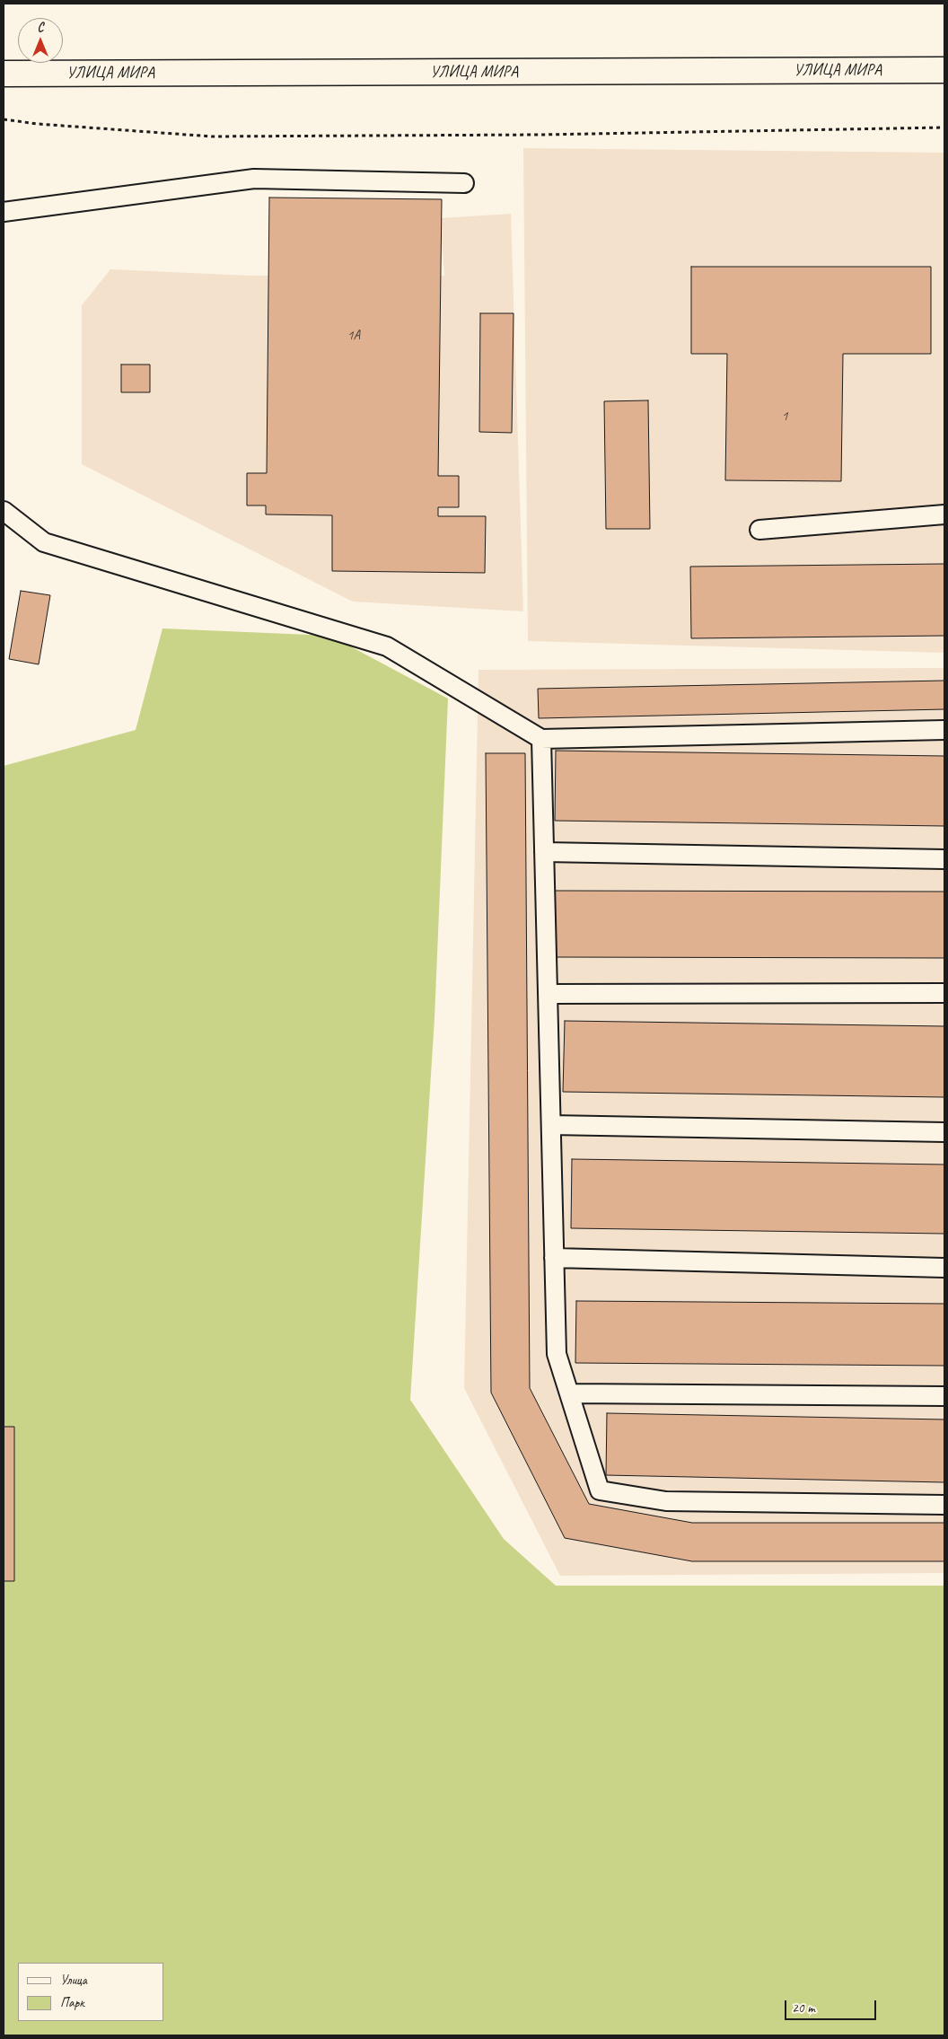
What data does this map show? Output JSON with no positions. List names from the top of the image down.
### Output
{
  "streets": {
    "street": ["УЛИЦА МИРА"]
  },
  "house_numbers": ["1А", "1"],
  "legend": ["Улица", "Парк"],
  "scale_bar": "20 m",
  "north": "top"
}
